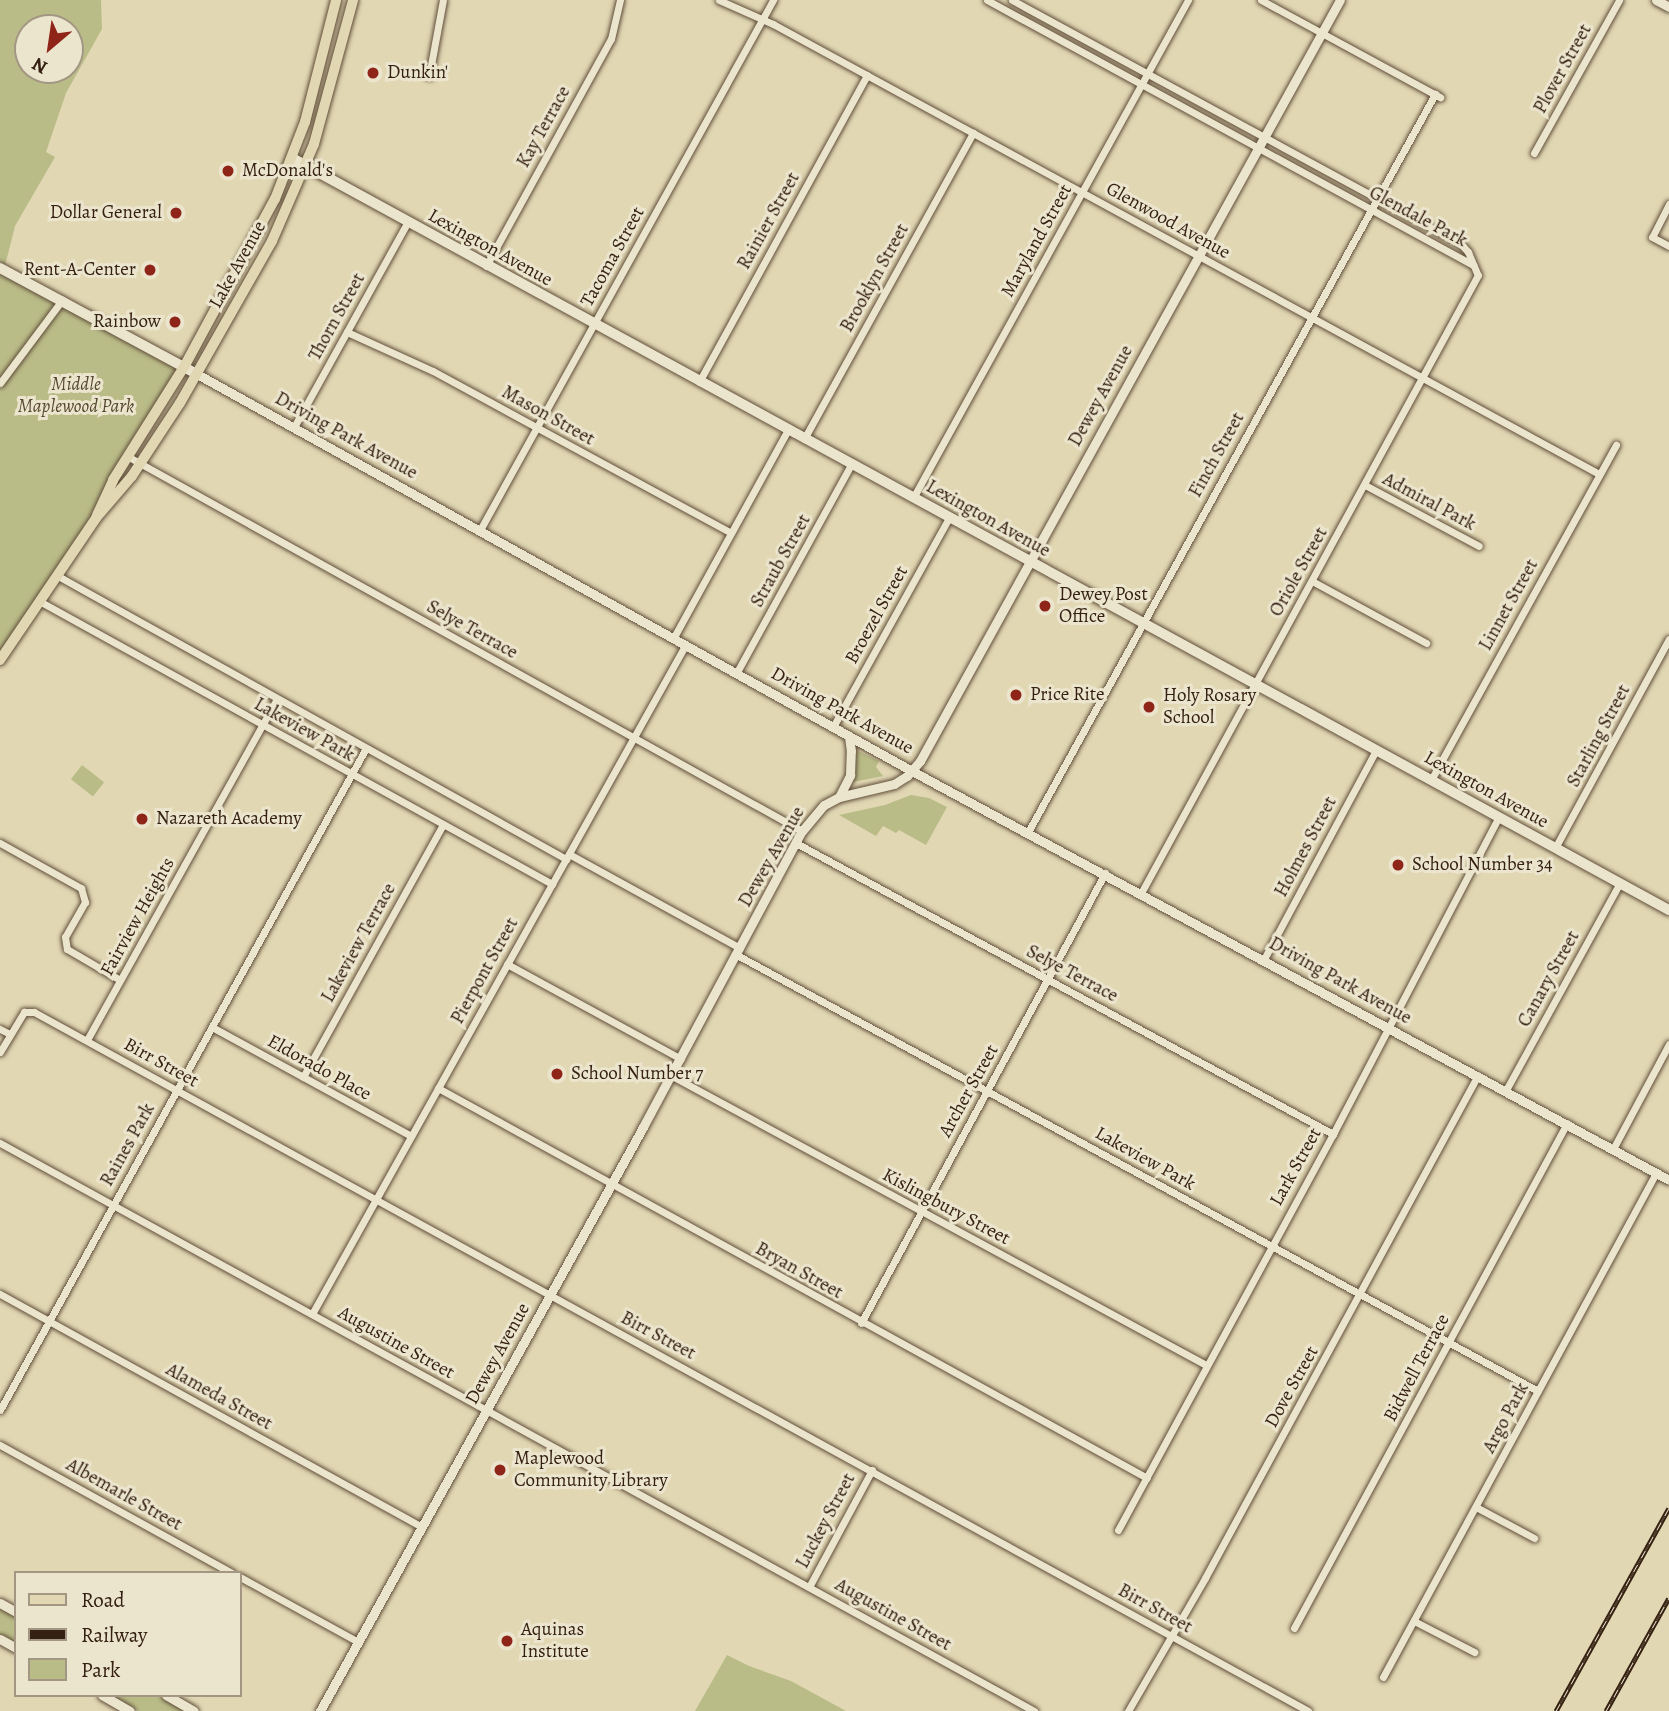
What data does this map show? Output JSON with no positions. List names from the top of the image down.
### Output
{
  "streets": {
    "main road": ["Lexington Avenue", "Lake Avenue", "Driving Park Avenue"],
    "street": [
      "Plover Street",
      "Kay Terrace",
      "Glendale Park",
      "Rainier Street",
      "Glenwood Avenue",
      "Maryland Street",
      "Tacoma Street",
      "Brooklyn Street",
      "Thorn Street",
      "Dewey Avenue",
      "Mason Street",
      "Finch Street",
      "Admiral Park",
      "Straub Street",
      "Oriole Street",
      "Linnet Street",
      "Broezel Street",
      "Selye Terrace",
      "Lakeview Park",
      "Starling Street",
      "Holmes Street",
      "Fairview Heights",
      "Lakeview Terrace",
      "Pierpont Street",
      "Canary Street",
      "Birr Street",
      "Eldorado Place",
      "Archer Street",
      "Raines Park",
      "Lark Street",
      "Kislingbury Street",
      "Bryan Street",
      "Augustine Street",
      "Bidwell Terrace",
      "Dove Street",
      "Alameda Street",
      "Argo Park",
      "Albemarle Street",
      "Luckey Street"
    ]
  },
  "crossings": [
    ["Kay Terrace", "Lexington Avenue"],
    ["Glendale Park", "Maryland Street"],
    ["Glendale Park", "Dewey Avenue"],
    ["Glendale Park", "Finch Street"],
    ["Glendale Park", "Oriole Street"],
    ["Rainier Street", "Glenwood Avenue"],
    ["Rainier Street", "Lexington Avenue"],
    ["Glenwood Avenue", "Maryland Street"],
    ["Glenwood Avenue", "Tacoma Street"],
    ["Glenwood Avenue", "Brooklyn Street"],
    ["Glenwood Avenue", "Dewey Avenue"],
    ["Glenwood Avenue", "Finch Street"],
    ["Glenwood Avenue", "Oriole Street"],
    ["Glenwood Avenue", "Linnet Street"],
    ["Maryland Street", "Lexington Avenue"],
    ["Lexington Avenue", "Tacoma Street"],
    ["Lexington Avenue", "Lake Avenue"],
    ["Lexington Avenue", "Brooklyn Street"],
    ["Lexington Avenue", "Thorn Street"],
    ["Lexington Avenue", "Dewey Avenue"],
    ["Lexington Avenue", "Finch Street"],
    ["Lexington Avenue", "Straub Street"],
    ["Lexington Avenue", "Oriole Street"],
    ["Lexington Avenue", "Linnet Street"],
    ["Lexington Avenue", "Broezel Street"],
    ["Lexington Avenue", "Starling Street"],
    ["Lexington Avenue", "Holmes Street"],
    ["Lexington Avenue", "Canary Street"],
    ["Lexington Avenue", "Lark Street"],
    ["Tacoma Street", "Mason Street"],
    ["Tacoma Street", "Driving Park Avenue"],
    ["Lake Avenue", "Driving Park Avenue"],
    ["Lake Avenue", "Selye Terrace"],
    ["Lake Avenue", "Lakeview Park"],
    ["Thorn Street", "Mason Street"],
    ["Thorn Street", "Driving Park Avenue"],
    ["Dewey Avenue", "Driving Park Avenue"],
    ["Dewey Avenue", "Finch Street"],
    ["Dewey Avenue", "Selye Terrace"],
    ["Dewey Avenue", "Lakeview Park"],
    ["Dewey Avenue", "Birr Street"],
    ["Dewey Avenue", "Kislingbury Street"],
    ["Dewey Avenue", "Bryan Street"],
    ["Dewey Avenue", "Augustine Street"],
    ["Dewey Avenue", "Alameda Street"],
    ["Driving Park Avenue", "Finch Street"],
    ["Driving Park Avenue", "Straub Street"],
    ["Driving Park Avenue", "Oriole Street"],
    ["Driving Park Avenue", "Broezel Street"],
    ["Driving Park Avenue", "Holmes Street"],
    ["Driving Park Avenue", "Pierpont Street"],
    ["Driving Park Avenue", "Canary Street"],
    ["Driving Park Avenue", "Archer Street"],
    ["Driving Park Avenue", "Lark Street"],
    ["Driving Park Avenue", "Bidwell Terrace"],
    ["Driving Park Avenue", "Dove Street"],
    ["Driving Park Avenue", "Argo Park"],
    ["Admiral Park", "Oriole Street"],
    ["Selye Terrace", "Pierpont Street"],
    ["Selye Terrace", "Archer Street"],
    ["Selye Terrace", "Lark Street"],
    ["Lakeview Park", "Fairview Heights"],
    ["Lakeview Park", "Lakeview Terrace"],
    ["Lakeview Park", "Pierpont Street"],
    ["Lakeview Park", "Archer Street"],
    ["Lakeview Park", "Raines Park"],
    ["Lakeview Park", "Lark Street"],
    ["Lakeview Park", "Bidwell Terrace"],
    ["Lakeview Park", "Dove Street"],
    ["Lakeview Park", "Argo Park"],
    ["Fairview Heights", "Birr Street"],
    ["Lakeview Terrace", "Eldorado Place"],
    ["Pierpont Street", "Birr Street"],
    ["Pierpont Street", "Eldorado Place"],
    ["Pierpont Street", "Bryan Street"],
    ["Pierpont Street", "Augustine Street"],
    ["Birr Street", "Raines Park"],
    ["Birr Street", "Dove Street"],
    ["Birr Street", "Luckey Street"],
    ["Eldorado Place", "Raines Park"],
    ["Archer Street", "Kislingbury Street"],
    ["Archer Street", "Bryan Street"],
    ["Raines Park", "Augustine Street"],
    ["Raines Park", "Alameda Street"],
    ["Lark Street", "Kislingbury Street"],
    ["Lark Street", "Bryan Street"],
    ["Augustine Street", "Luckey Street"]
  ],
  "parks": ["Middle Maplewood Park"],
  "places": [
    "Dunkin'",
    "McDonald's",
    "Dollar General",
    "Rent-A-Center",
    "Rainbow",
    "Dewey Post Office",
    "Price Rite",
    "Holy Rosary School",
    "Nazareth Academy",
    "School Number 34",
    "School Number 7",
    "Maplewood Community Library",
    "Aquinas Institute"
  ],
  "legend": ["Road", "Railway", "Park"],
  "north": "bottom left"
}
